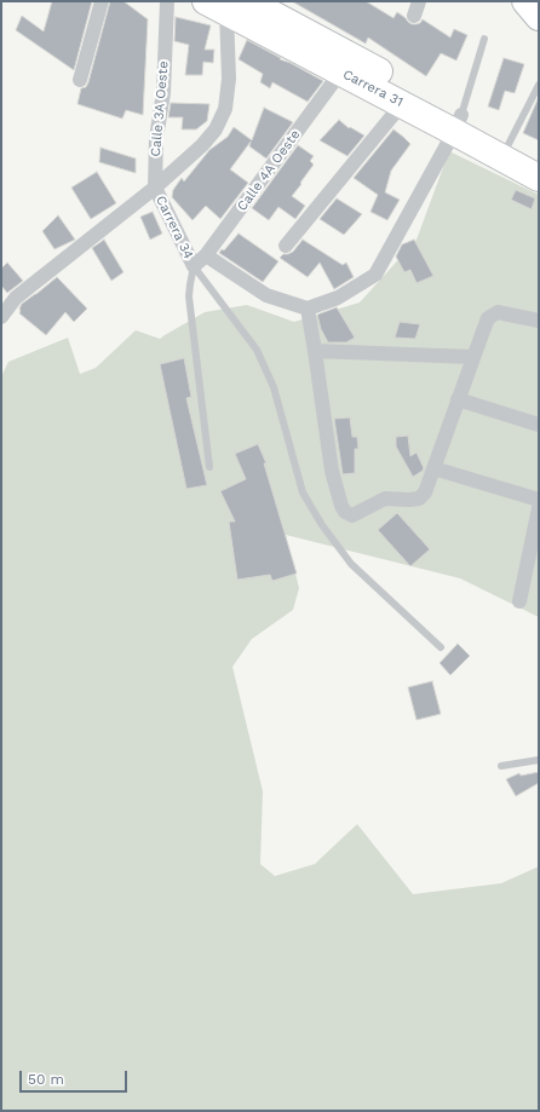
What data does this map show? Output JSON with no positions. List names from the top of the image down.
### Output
{
  "streets": {
    "highway": ["Carrera 31"],
    "street": ["Calle 3A Oeste", "Calle 4A Oeste", "Carrera 34"]
  },
  "crossings": [
    ["Carrera 31", "Calle 4A Oeste"],
    ["Calle 3A Oeste", "Carrera 34"],
    ["Calle 4A Oeste", "Carrera 34"]
  ],
  "scale_bar": "50 m"
}
